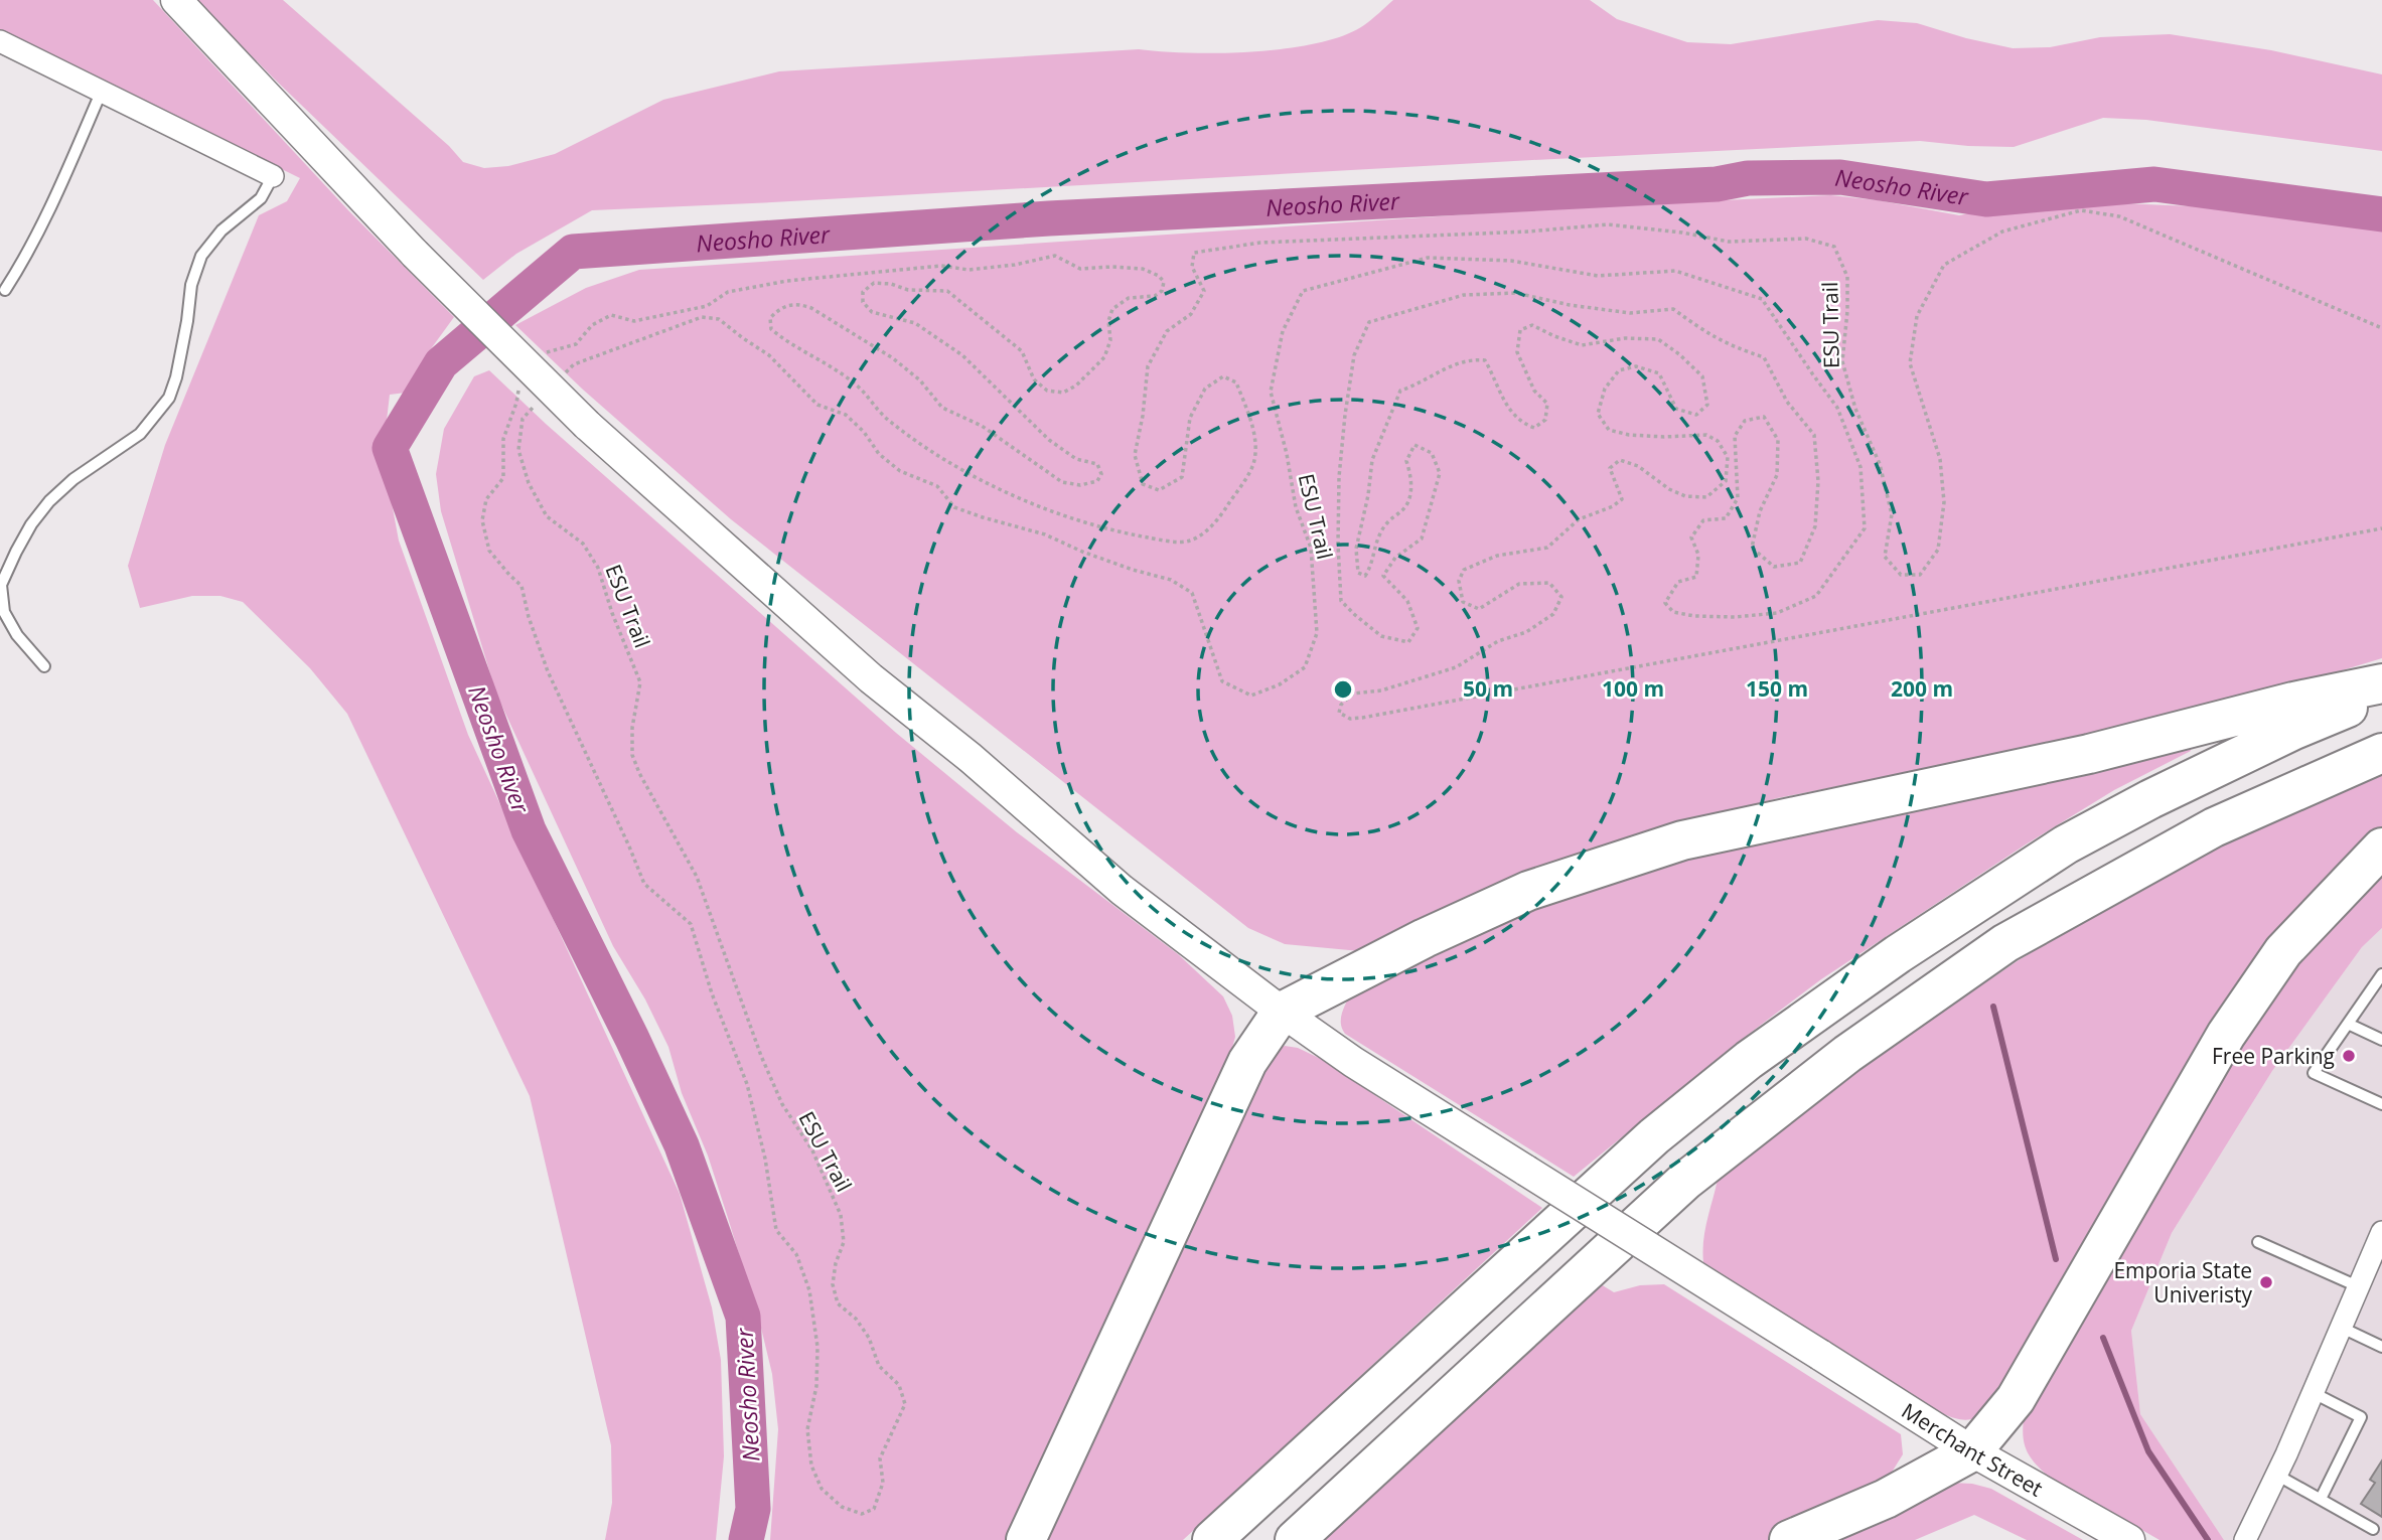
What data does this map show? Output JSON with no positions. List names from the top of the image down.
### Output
{
  "streets": {
    "main road": ["Merchant Street"],
    "path": ["ESU Trail"]
  },
  "water": ["Neosho River"],
  "places": ["Free Parking", "Emporia State Univeristy"],
  "rings": [
    "50 m",
    "100 m",
    "150 m",
    "200 m"
  ]
}
